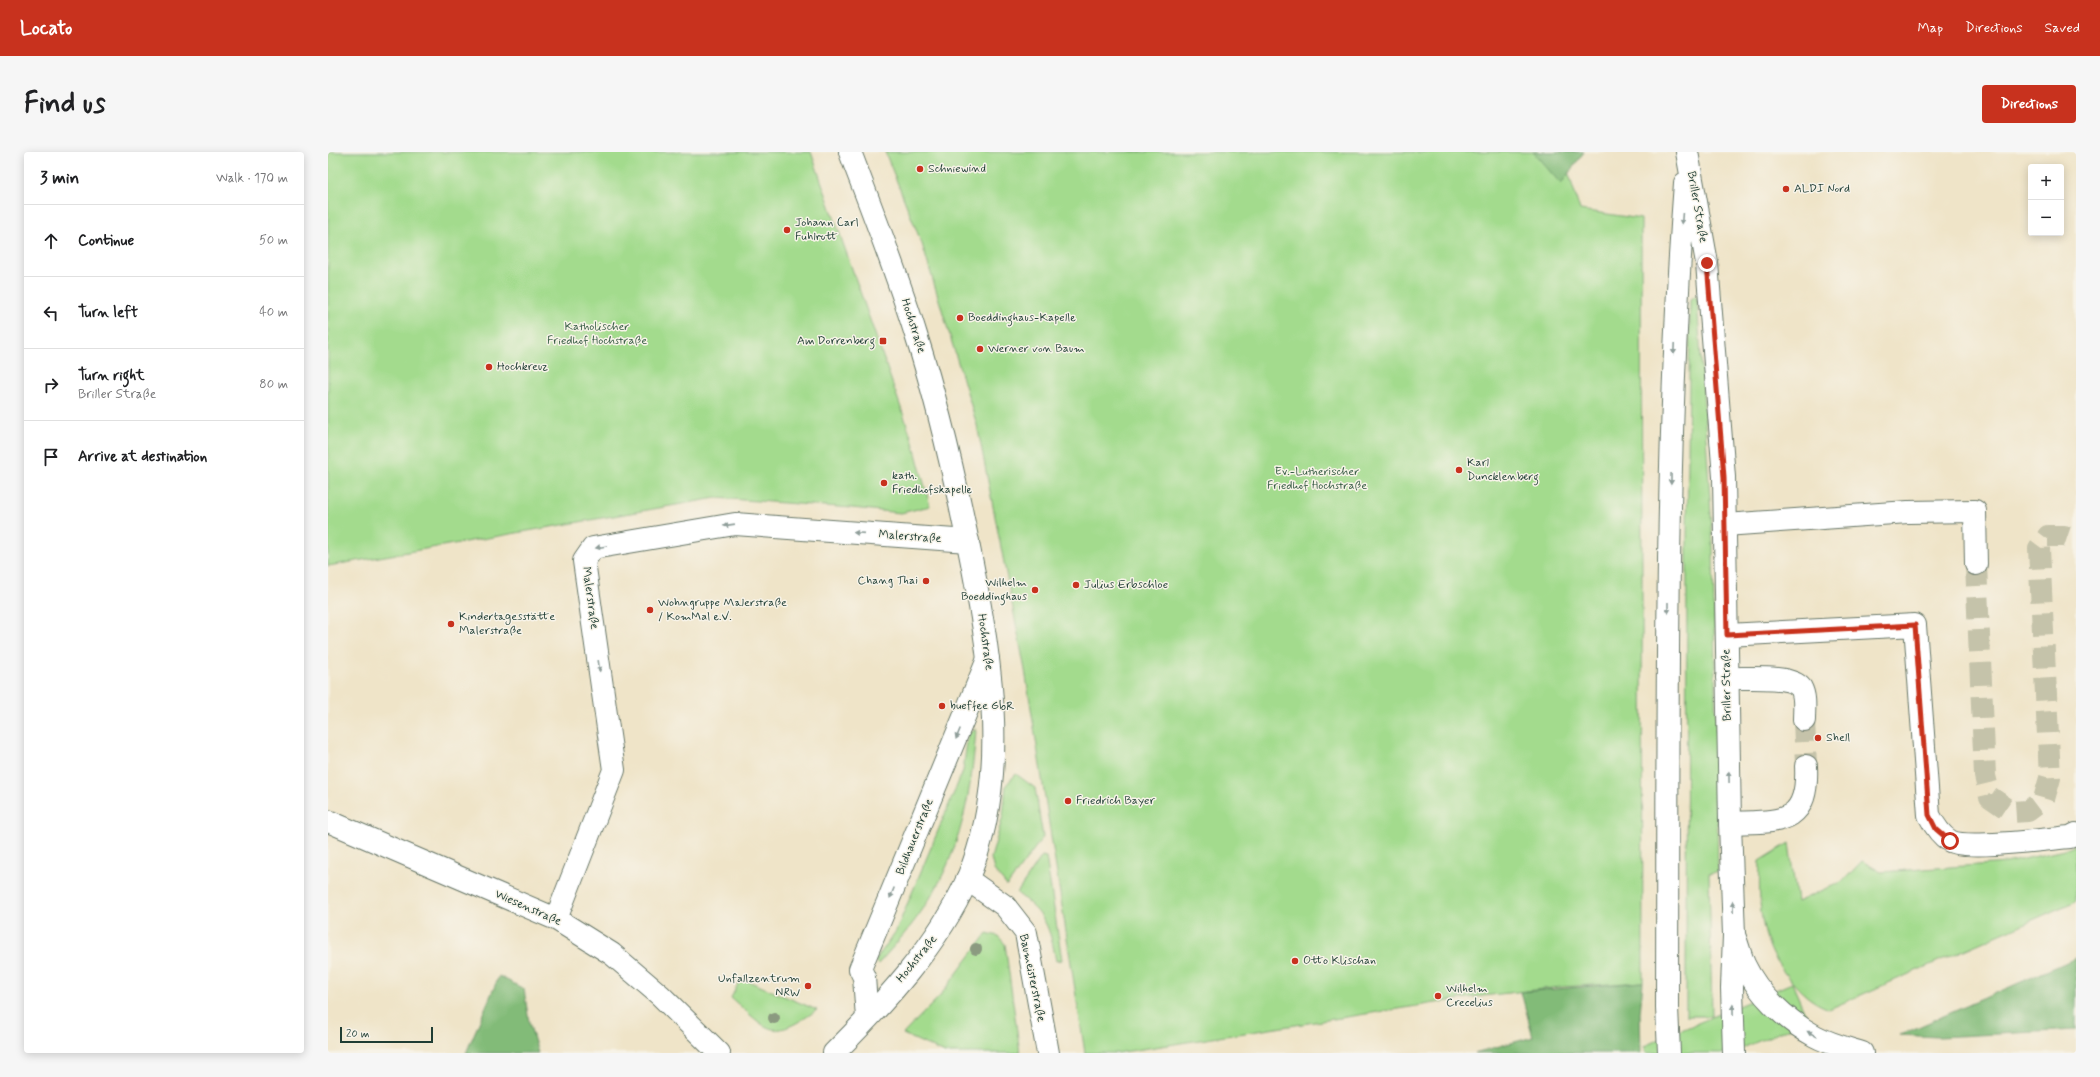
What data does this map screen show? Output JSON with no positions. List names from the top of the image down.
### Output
{
  "streets": {
    "main road": [
      "Briller Straße",
      "Hochstraße",
      "Malerstraße",
      "Bildhauerstraße",
      "Wiesenstraße",
      "Baumeisterstraße"
    ]
  },
  "crossings": [
    ["Hochstraße", "Malerstraße"],
    ["Hochstraße", "Bildhauerstraße"],
    ["Hochstraße", "Baumeisterstraße"],
    ["Malerstraße", "Wiesenstraße"]
  ],
  "one_way": ["Bildhauerstraße"],
  "parks": ["Katholischer Friedhof Hochstraße", "Ev.-Lutherischer Friedhof Hochstraße"],
  "places": {
    "other": [
      "Schniewind",
      "ALDI Nord",
      "Johann Carl Fuhlrott",
      "Boeddinghaus-Kapelle",
      "Werner von Baum",
      "Hochkreuz",
      "Karl Duncklenberg",
      "kath. Friedhofskapelle",
      "Chang Thai",
      "Julius Erbschloe",
      "Wilhelm Boeddinghaus",
      "Wohngruppe Malerstraße / KomMal e.V.",
      "Kindertagesstätte Malerstraße",
      "bueffee GbR",
      "Shell",
      "Friedrich Bayer",
      "Otto Klischan",
      "Unfallzentrum NRW",
      "Wilhelm Crecelius"
    ],
    "transit": ["Am Dorrenberg"]
  },
  "scale_bar": "20 m",
  "page": {
    "header": "Locato",
    "nav": ["Map", "Directions", "Saved"],
    "buttons": "Directions",
    "title": "Find us",
    "heading": ["3 min", "Walk · 170 m"],
    "map_buttons": ["+", "−"],
    "list": [
      ["Continue", "50 m"],
      ["Turn left", "40 m"],
      ["Turn right", "Briller Straße", "80 m"],
      "Arrive at destination"
    ],
    "scale": "20 m"
  }
}
